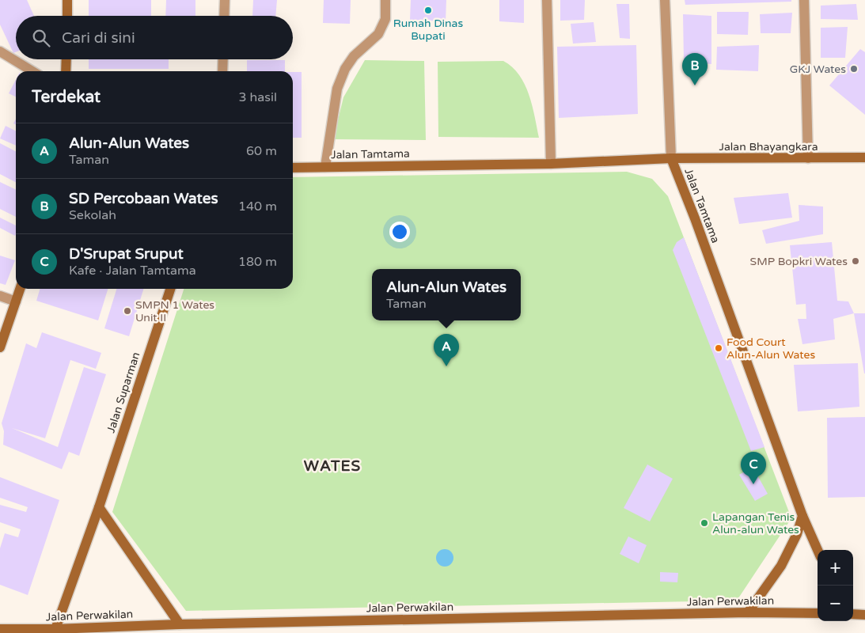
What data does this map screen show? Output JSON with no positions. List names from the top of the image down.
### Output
{
  "streets": {
    "street": [
      "Jalan Bhayangkara",
      "Jalan Tamtama",
      "Jalan Suparman",
      "Jalan Perwakilan"
    ]
  },
  "crossings": [
    ["Jalan Bhayangkara", "Jalan Tamtama"],
    ["Jalan Suparman", "Jalan Perwakilan"]
  ],
  "districts": ["WATES"],
  "places": [
    "Rumah Dinas Bupati",
    "GKJ Wates",
    "SMP Bopkri Wates",
    "SMPN 1 Wates Unit II",
    "Food Court Alun-Alun Wates",
    "Lapangan Tenis Alun-alun Wates"
  ],
  "page": {
    "search": "Cari di sini",
    "pins": ["B", "A", "C"],
    "heading": ["Terdekat", "3 hasil"],
    "list": [
      {
        "mark": "A",
        "name": "Alun-Alun Wates",
        "note": "Taman",
        "value": "60 m"
      },
      {
        "mark": "B",
        "name": "SD Percobaan Wates",
        "note": "Sekolah",
        "value": "140 m"
      },
      {
        "mark": "C",
        "name": "D'Srupat Sruput",
        "note": "Kafe · Jalan Tamtama",
        "value": "180 m"
      }
    ],
    "popup": ["Alun-Alun Wates", "Taman"],
    "map_buttons": ["+", "−"]
  }
}
